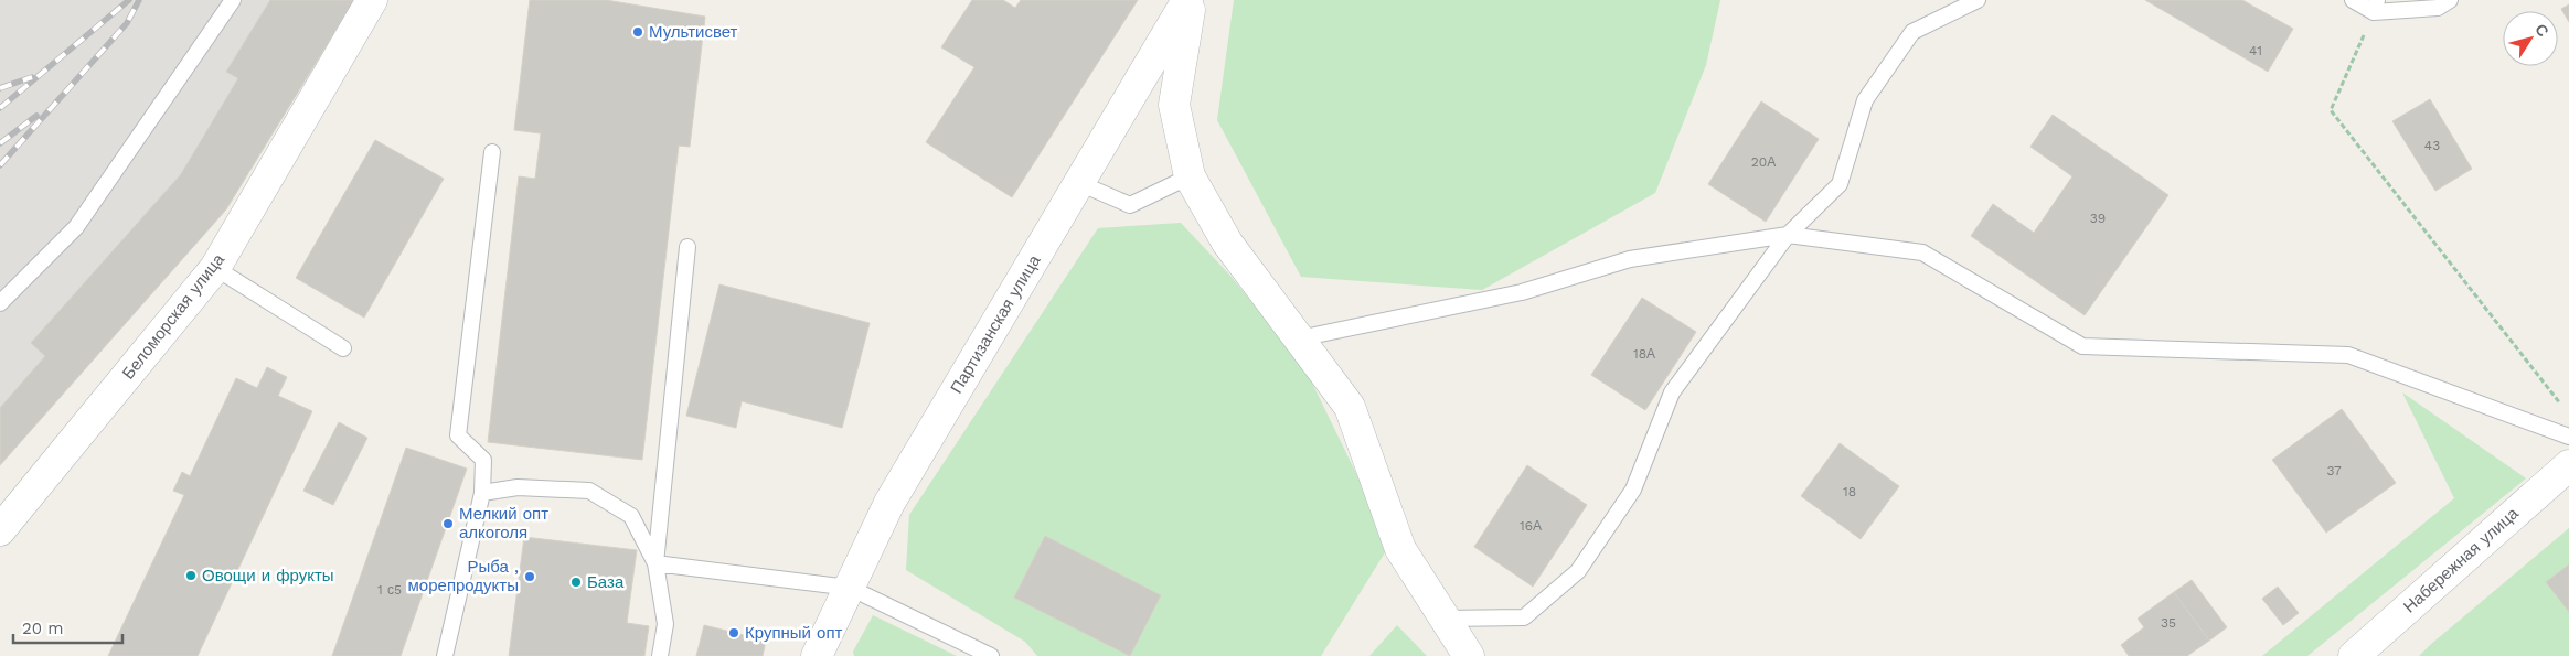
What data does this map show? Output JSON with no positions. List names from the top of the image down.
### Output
{
  "streets": {
    "street": ["Беломорская улица", "Партизанская улица", "Набережная улица"]
  },
  "places": [
    "Мультисвет",
    "Мелкий опт алкоголя",
    "Овощи и фрукты",
    "Рыба , морепродукты",
    "База",
    "Крупный опт"
  ],
  "house_numbers": [
    "41",
    "43",
    "20А",
    "39",
    "18А",
    "37",
    "18",
    "16А",
    "1 с5",
    "35"
  ],
  "scale_bar": "20 m",
  "north": "top right"
}
